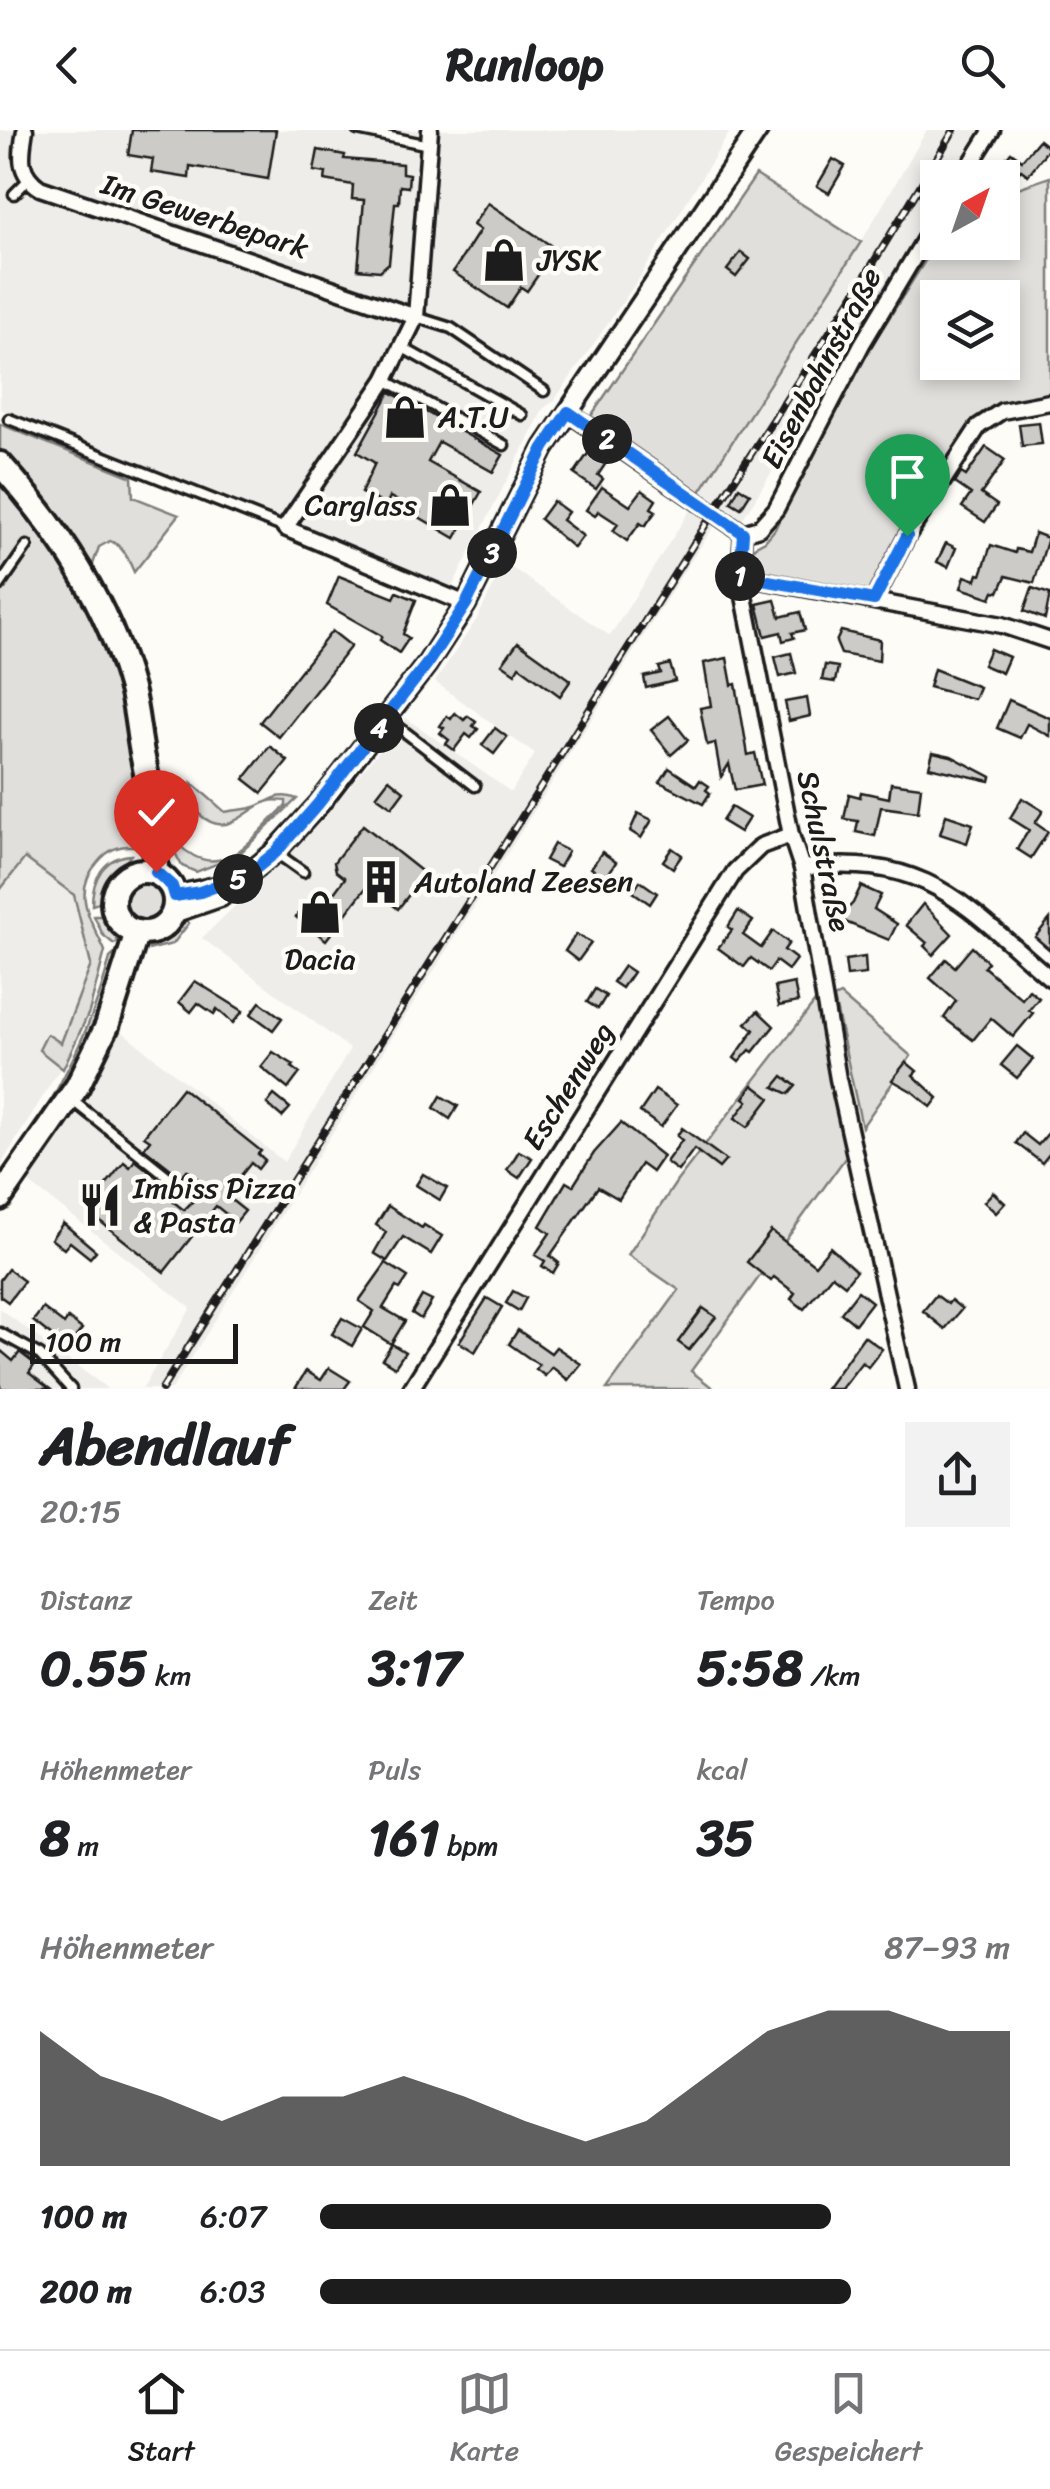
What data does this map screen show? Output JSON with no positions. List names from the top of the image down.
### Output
{
  "streets": {
    "street": [
      "Im Gewerbepark",
      "Eisenbahnstraße",
      "Schulstraße",
      "Eschenweg"
    ]
  },
  "crossings": [
    ["Eisenbahnstraße", "Schulstraße"],
    ["Schulstraße", "Eschenweg"]
  ],
  "places": {
    "shop": [
      "JYSK",
      "A.T.U",
      "Carglass",
      "Dacia"
    ],
    "building": ["Autoland Zeesen"],
    "restaurant": ["Imbiss Pizza & Pasta"]
  },
  "scale_bar": "100 m",
  "north": "top right",
  "page": {
    "header": "Runloop",
    "pins": [
      "2",
      "3",
      "1",
      "4",
      "5"
    ],
    "scale": "100 m",
    "heading": ["Abendlauf", "20:15"],
    "stats": [
      ["Distanz", "0.55 km"],
      ["Zeit", "3:17"],
      ["Tempo", "5:58 /km"],
      ["Höhenmeter", "8 m"],
      ["Puls", "161 bpm"],
      ["kcal", "35"]
    ],
    "chart": ["Höhenmeter", "87–93 m"],
    "list": [
      {
        "name": "100 m",
        "note": "6:07"
      },
      {
        "name": "200 m",
        "note": "6:03"
      }
    ],
    "tabs": ["Start", "Karte", "Gespeichert"]
  }
}
